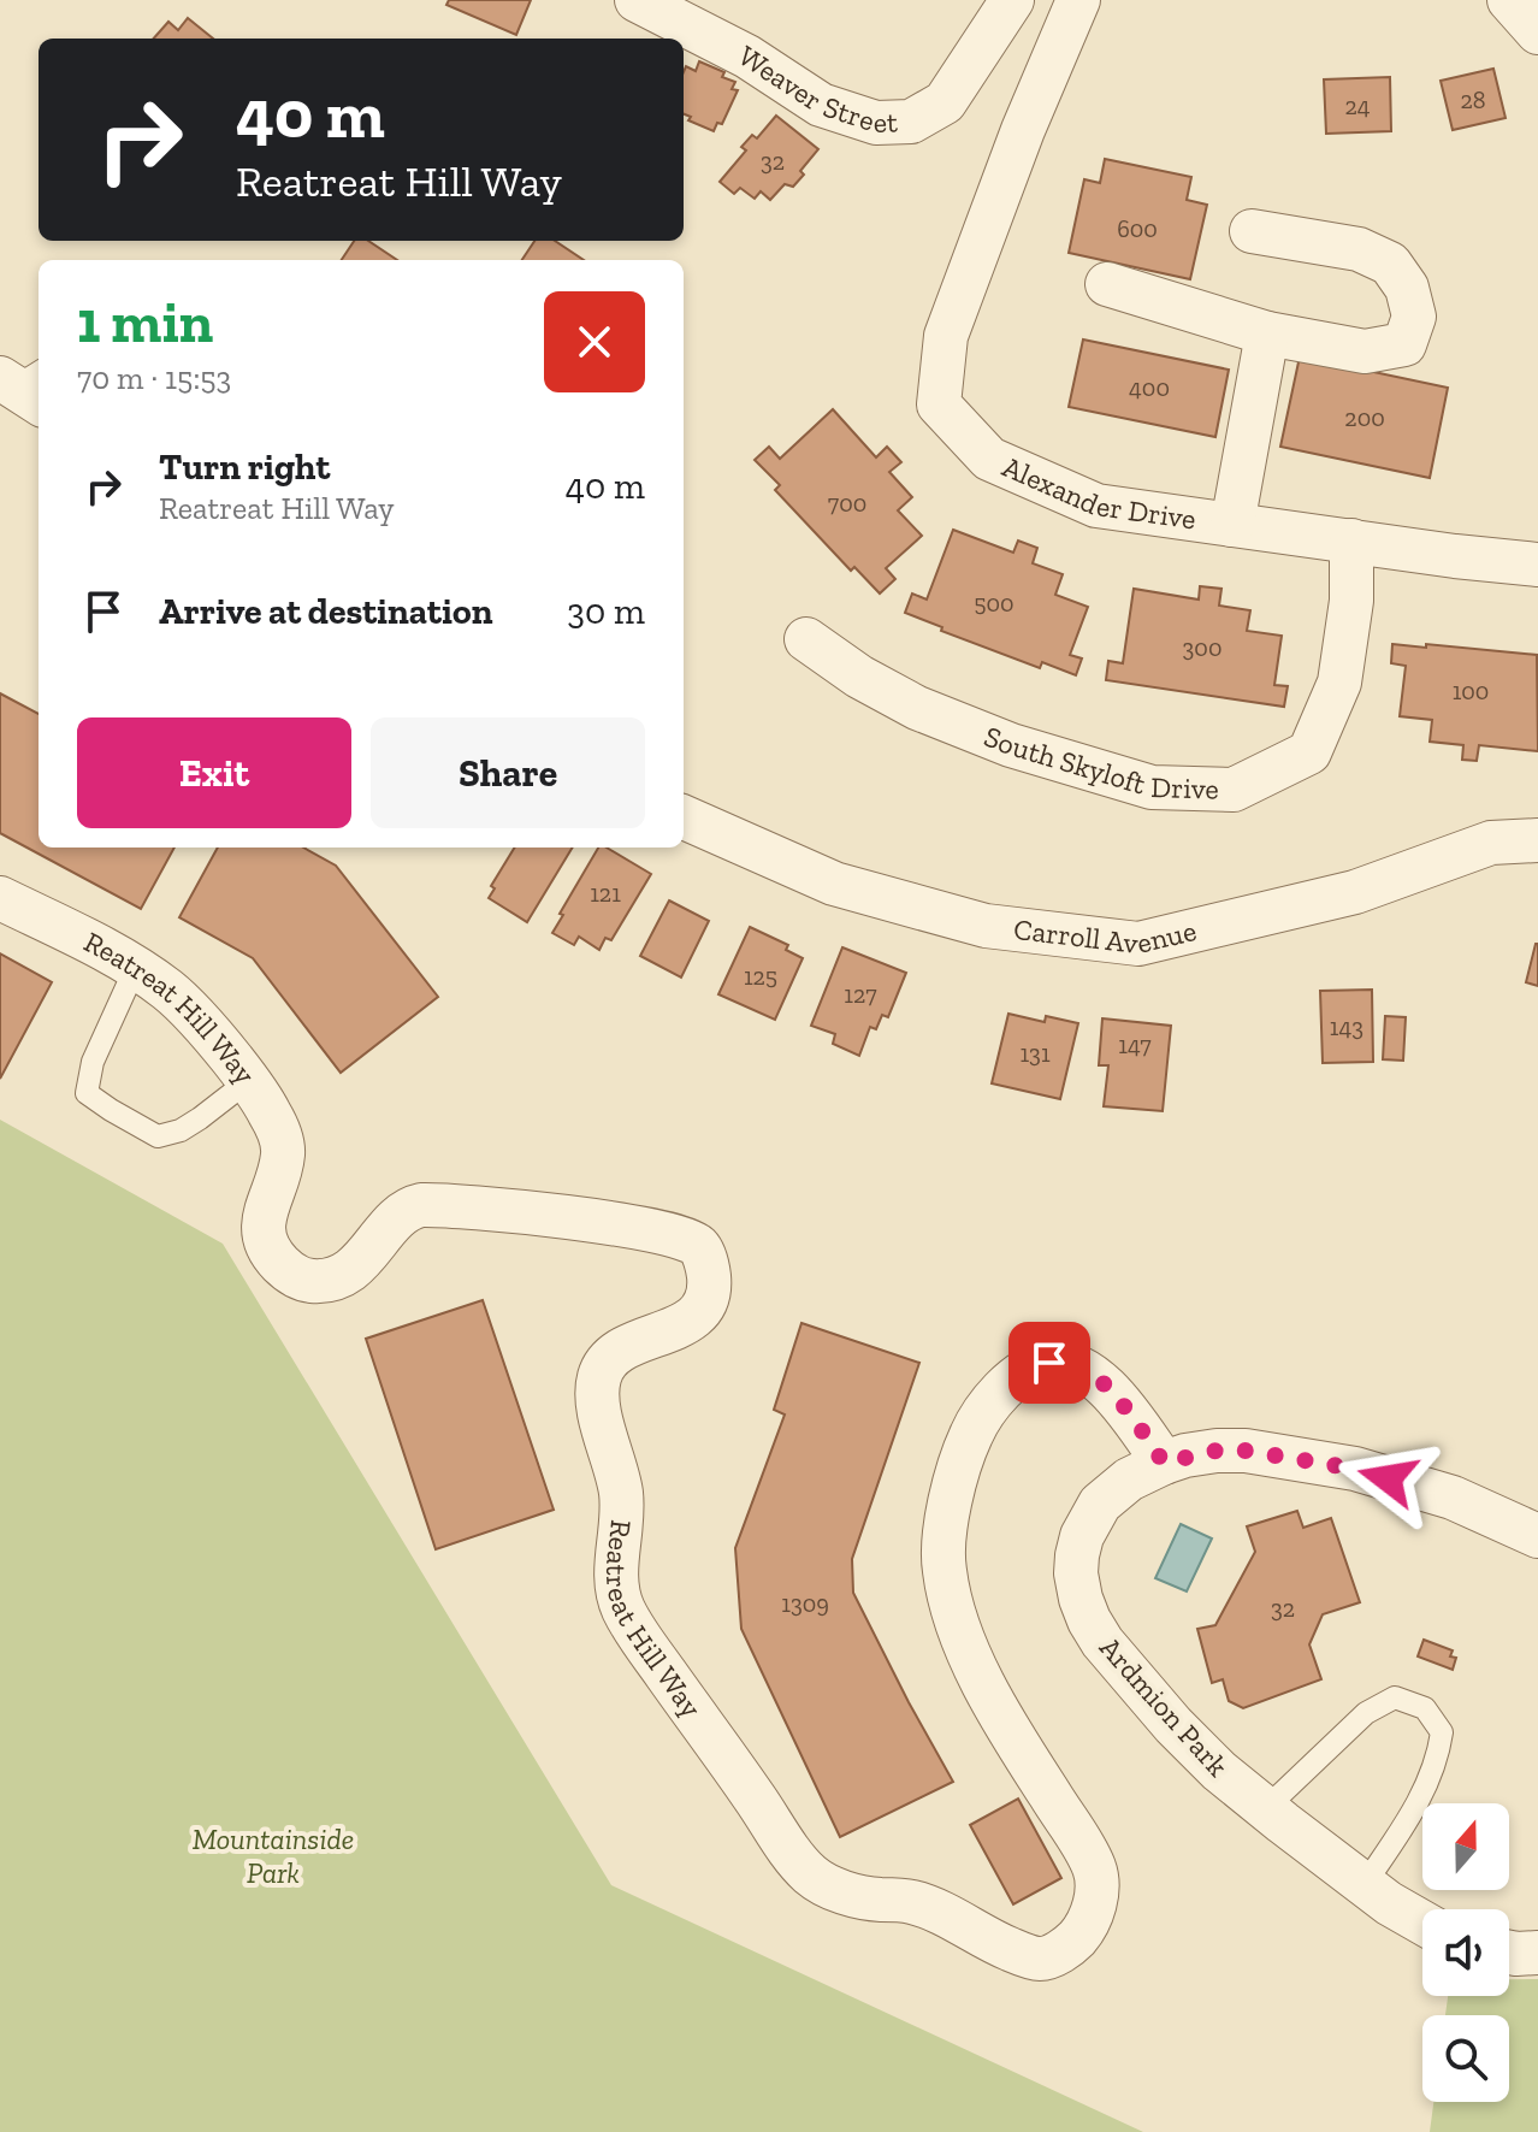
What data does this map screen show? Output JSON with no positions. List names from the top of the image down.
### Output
{
  "streets": {
    "street": [
      "Weaver Street",
      "Alexander Drive",
      "South Skyloft Drive",
      "Carroll Avenue",
      "Reatreat Hill Way",
      "Ardmion Park"
    ]
  },
  "crossings": [
    ["Alexander Drive", "South Skyloft Drive"],
    ["Reatreat Hill Way", "Ardmion Park"]
  ],
  "parks": ["Mountainside Park"],
  "house_numbers": [
    "28",
    "24",
    "32",
    "600",
    "400",
    "200",
    "700",
    "500",
    "300",
    "100",
    "121",
    "125",
    "127",
    "143",
    "147",
    "131",
    "1309",
    "32"
  ],
  "north": "top",
  "page": {
    "turn": ["40 m", "Reatreat Hill Way"],
    "heading": ["1 min", "70 m · 15:53"],
    "list": [
      {
        "name": "Turn right",
        "note": "Reatreat Hill Way",
        "value": "40 m"
      },
      {
        "name": "Arrive at destination",
        "value": "30 m"
      }
    ],
    "buttons": ["Exit", "Share"]
  }
}
